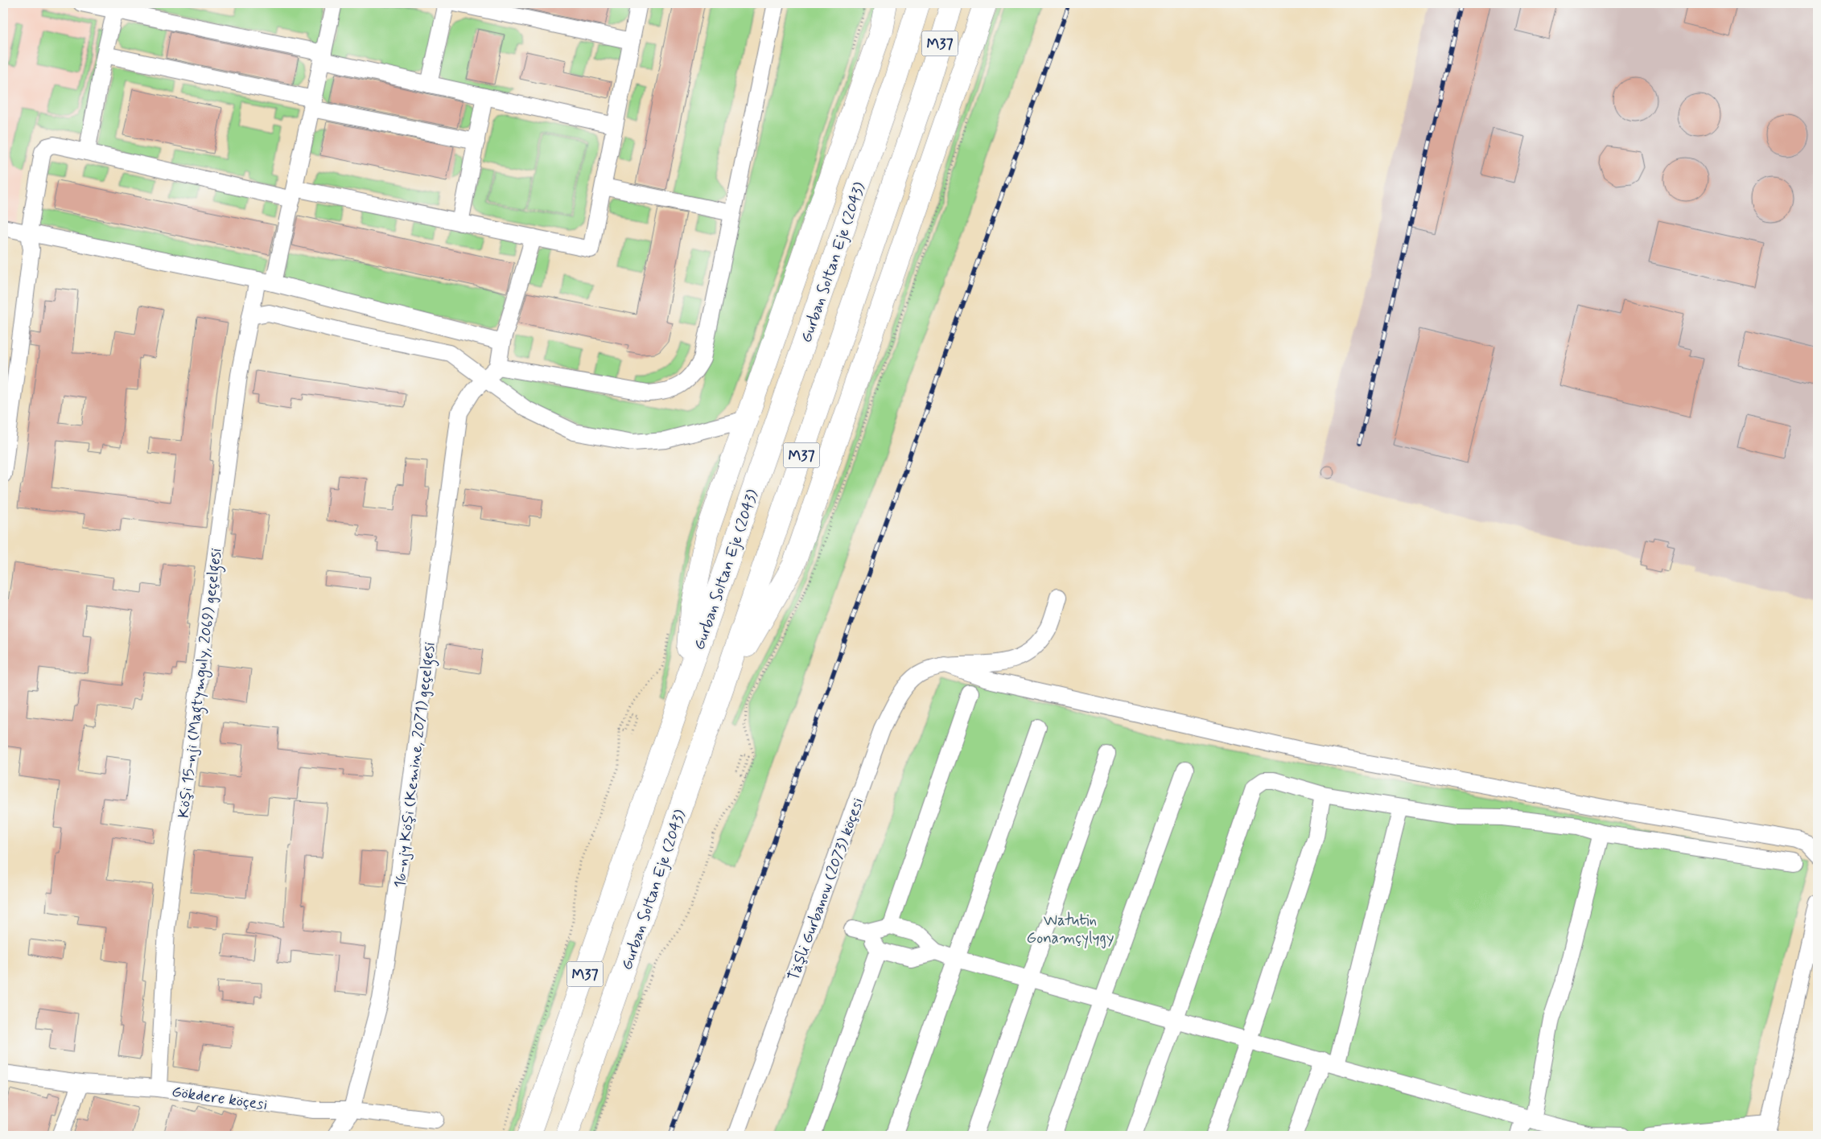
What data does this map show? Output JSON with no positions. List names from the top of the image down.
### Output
{
  "streets": {
    "highway": ["M37", "Gurban Soltan Eje (2043)"],
    "street": [
      "Köşi 15-nji (Magtymguly, 2069) geçelgesi",
      "16-njy Köşi (Kemine, 2071) geçelgesi",
      "Täşli Gurbanow (2073) köçesi",
      "Gökdere köçesi"
    ]
  },
  "crossings": [
    ["Köşi 15-nji (Magtymguly, 2069) geçelgesi", "Gökdere köçesi"],
    ["16-njy Köşi (Kemine, 2071) geçelgesi", "Gökdere köçesi"]
  ],
  "parks": ["Watutin Gonamçylygy"]
}
